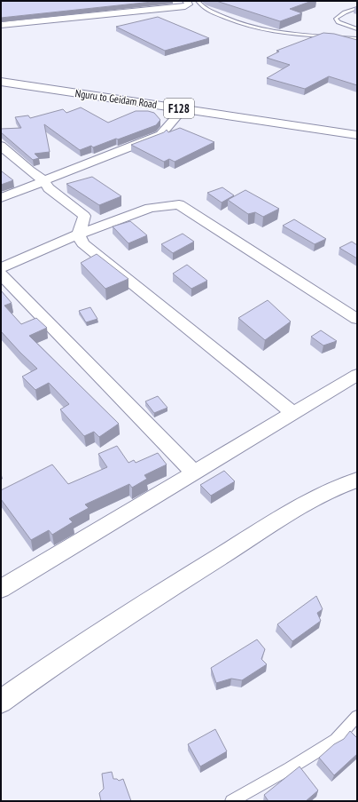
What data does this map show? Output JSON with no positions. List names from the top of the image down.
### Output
{
  "streets": {
    "main road": ["Nguru to Geidam Road", "F128"]
  }
}
